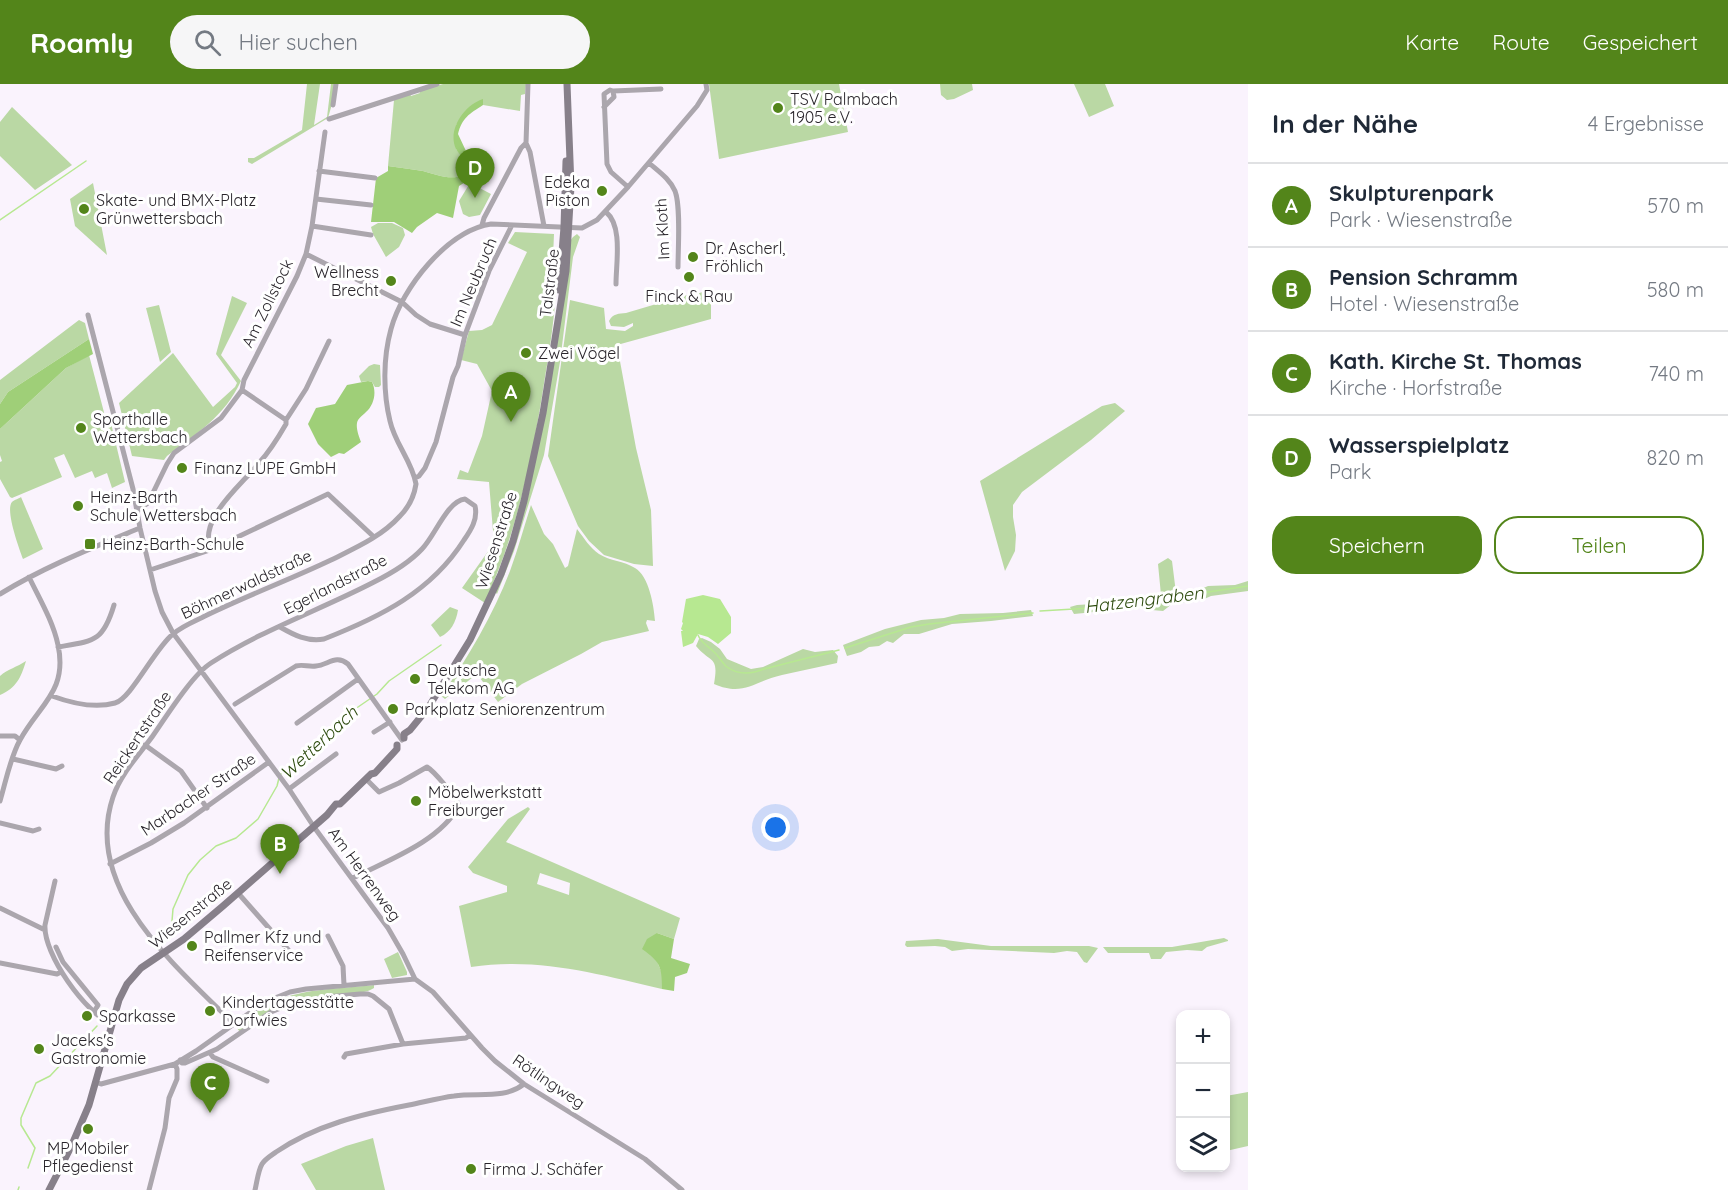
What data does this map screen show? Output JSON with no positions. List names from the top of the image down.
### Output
{
  "streets": {
    "main road": ["Talstraße", "Wiesenstraße"],
    "street": [
      "Im Kloth",
      "Im Neubruch",
      "Am Zollstock",
      "Böhmerwaldstraße",
      "Egerlandstraße",
      "Reickertstraße",
      "Marbacher Straße",
      "Am Herrenweg",
      "Rötlingweg"
    ]
  },
  "crossings": [
    ["Im Neubruch", "Böhmerwaldstraße"],
    ["Talstraße", "Wiesenstraße"],
    ["Am Zollstock", "Am Herrenweg"],
    ["Wiesenstraße", "Reickertstraße"],
    ["Wiesenstraße", "Am Herrenweg"],
    ["Böhmerwaldstraße", "Am Herrenweg"],
    ["Egerlandstraße", "Reickertstraße"],
    ["Egerlandstraße", "Am Herrenweg"],
    ["Reickertstraße", "Marbacher Straße"],
    ["Reickertstraße", "Am Herrenweg"],
    ["Marbacher Straße", "Am Herrenweg"],
    ["Am Herrenweg", "Rötlingweg"]
  ],
  "water": ["Hatzengraben", "Wetterbach"],
  "places": {
    "other": [
      "TSV Palmbach 1905 e.V.",
      "Edeka Piston",
      "Skate- und BMX-Platz Grünwettersbach",
      "Dr. Ascherl, Fröhlich",
      "Finck & Rau",
      "Wellness Brecht",
      "Zwei Vögel",
      "Sporthalle Wettersbach",
      "Finanz LUPE GmbH",
      "Heinz-Barth Schule Wettersbach",
      "Deutsche Telekom AG",
      "Parkplatz Seniorenzentrum",
      "Möbelwerkstatt Freiburger",
      "Pallmer Kfz und Reifenservice",
      "Kindertagesstätte Dorfwies",
      "Sparkasse",
      "Jaceks's Gastronomie",
      "MP Mobiler Pflegedienst",
      "Firma J. Schäfer"
    ],
    "transit": ["Heinz-Barth-Schule"]
  },
  "page": {
    "header": "Roamly",
    "search": "Hier suchen",
    "nav": ["Karte", "Route", "Gespeichert"],
    "heading": ["In der Nähe", "4 Ergebnisse"],
    "pins": [
      "D",
      "A",
      "B",
      "C"
    ],
    "list": [
      {
        "mark": "A",
        "name": "Skulpturenpark",
        "note": "Park · Wiesenstraße",
        "value": "570 m"
      },
      {
        "mark": "B",
        "name": "Pension Schramm",
        "note": "Hotel · Wiesenstraße",
        "value": "580 m"
      },
      {
        "mark": "C",
        "name": "Kath. Kirche St. Thomas",
        "note": "Kirche · Horfstraße",
        "value": "740 m"
      },
      {
        "mark": "D",
        "name": "Wasserspielplatz",
        "note": "Park",
        "value": "820 m"
      }
    ],
    "buttons": ["Speichern", "Teilen"],
    "map_buttons": ["+", "−"]
  }
}
